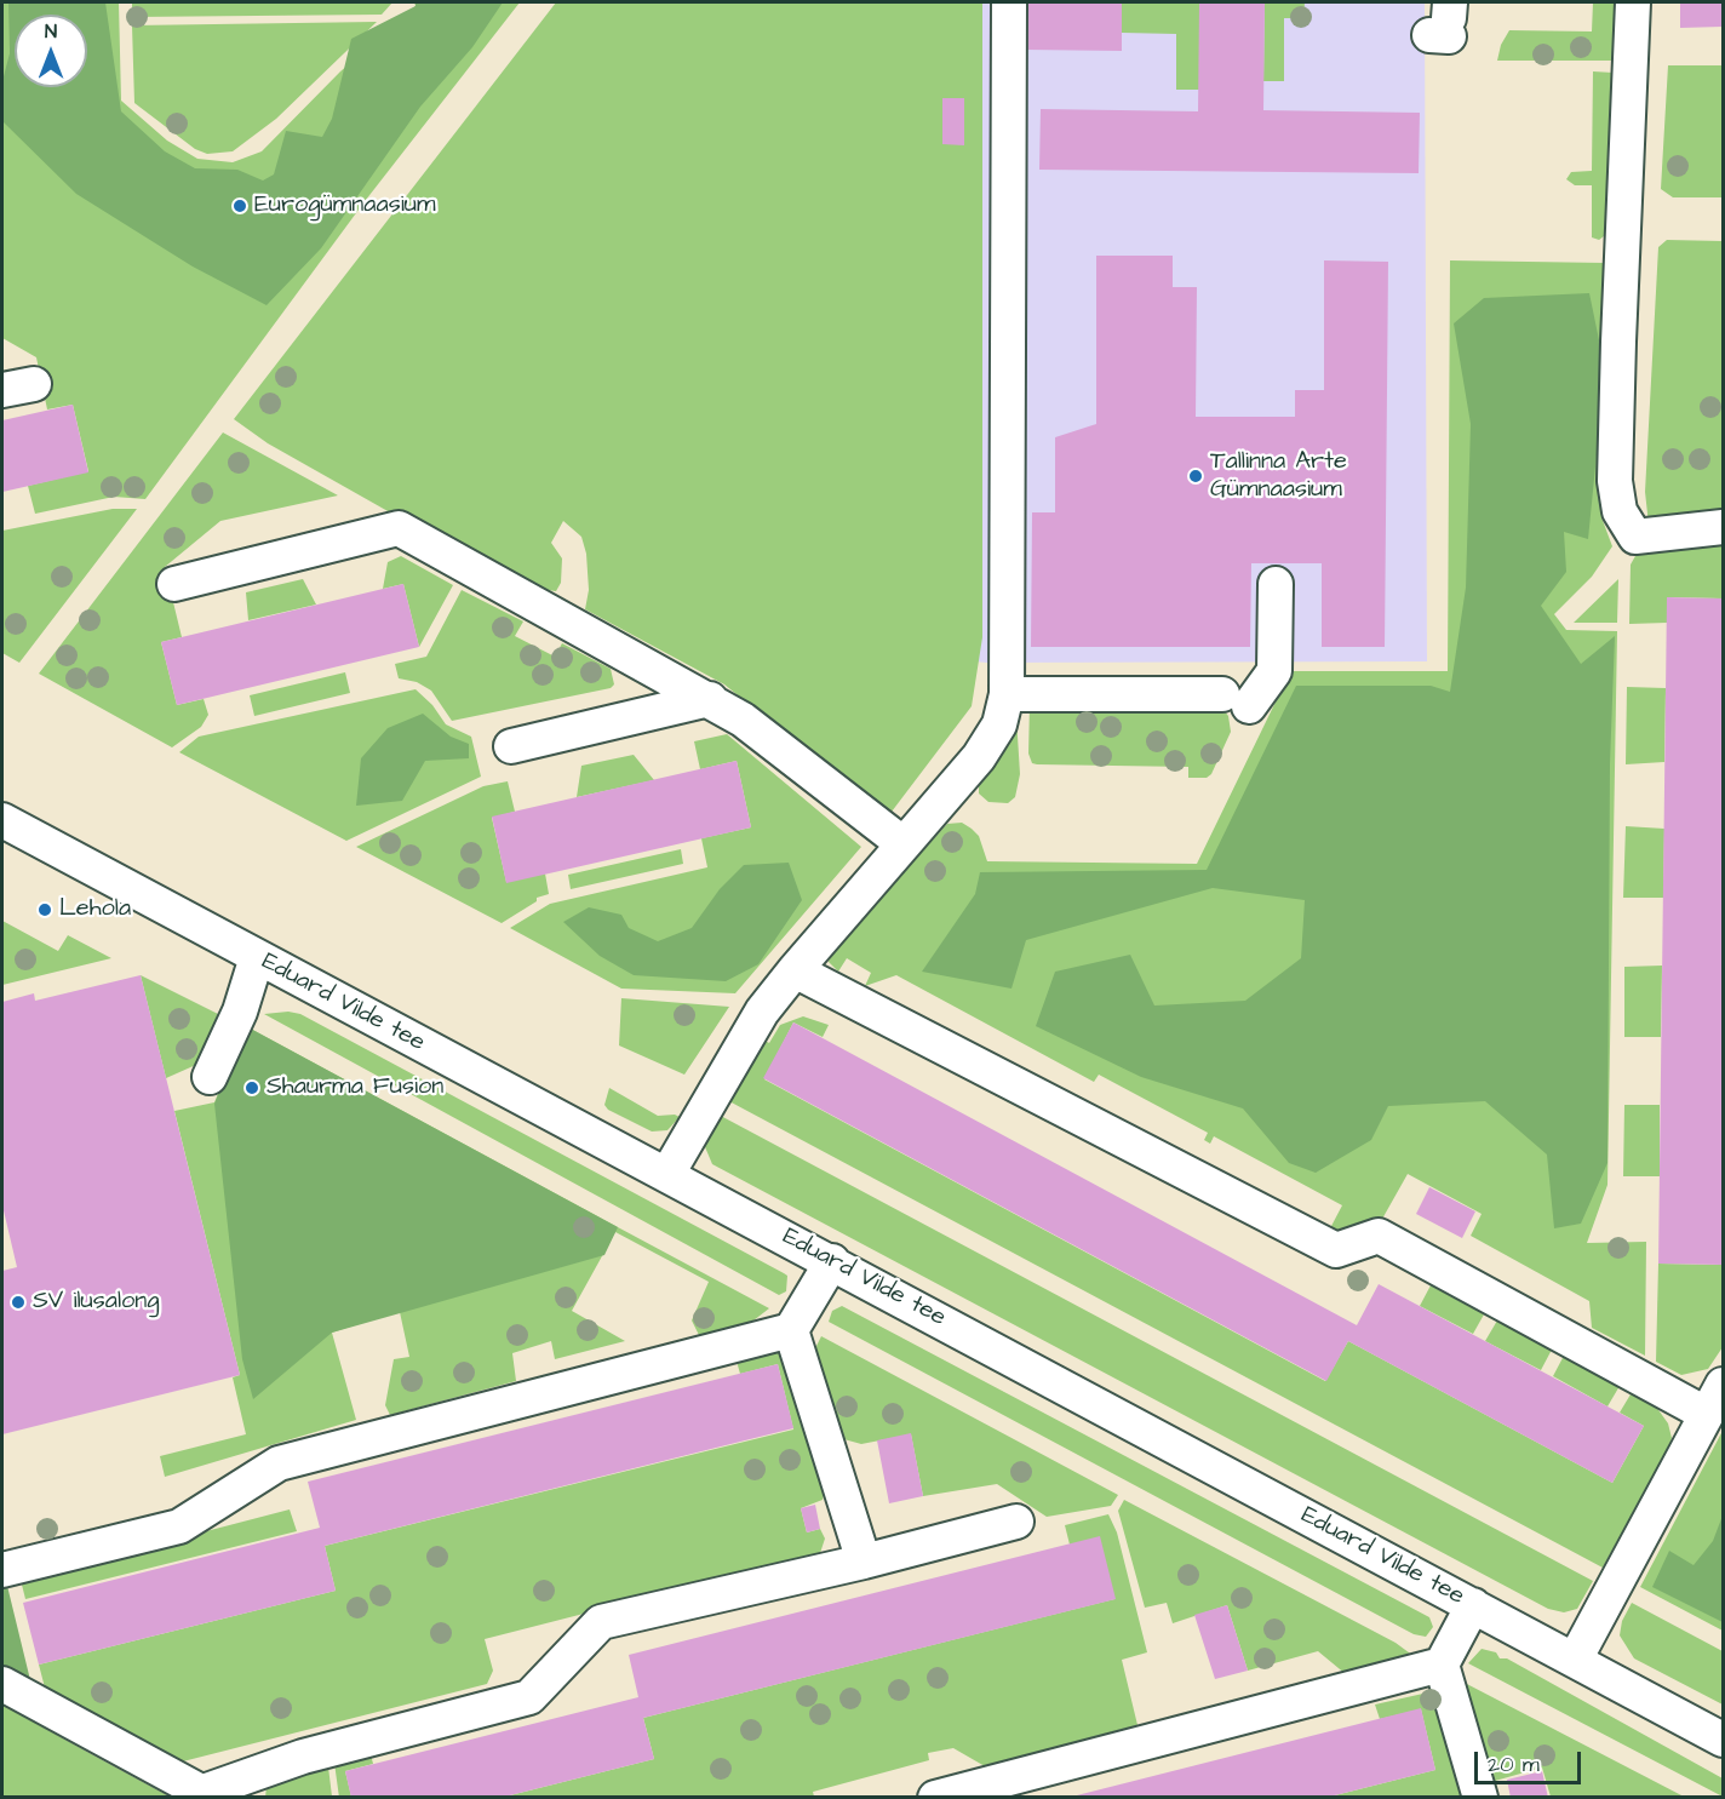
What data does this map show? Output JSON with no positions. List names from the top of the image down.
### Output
{
  "streets": {
    "street": ["Eduard Vilde tee"]
  },
  "places": [
    "Eurogümnaasium",
    "Tallinna Arte Gümnaasium",
    "Lehola",
    "Shaurma Fusion",
    "SV ilusalong"
  ],
  "scale_bar": "20 m",
  "north": "top"
}
